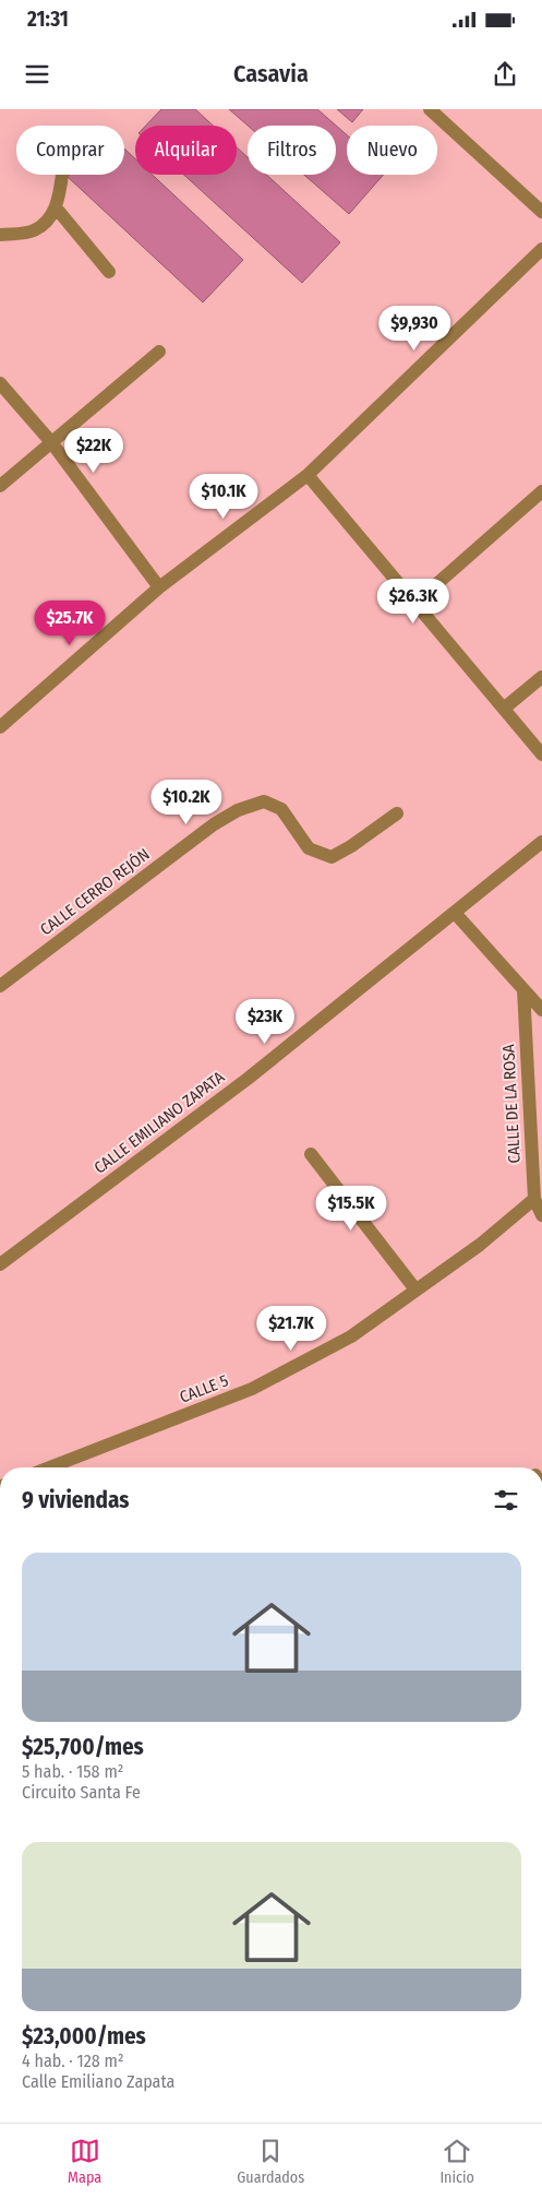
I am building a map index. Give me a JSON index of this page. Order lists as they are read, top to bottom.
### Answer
{
  "streets": {
    "street": [
      "CALLE CERRO REJÓN",
      "CALLE DE LA ROSA",
      "CALLE EMILIANO ZAPATA",
      "CALLE 5"
    ]
  },
  "crossings": [
    ["CALLE DE LA ROSA", "CALLE 5"]
  ],
  "page": {
    "status": "21:31",
    "header": "Casavia",
    "chip": [
      "Comprar",
      "Alquilar",
      "Filtros",
      "Nuevo"
    ],
    "price": [
      "$9,930",
      "$22K",
      "$10.1K",
      "$26.3K",
      "$25.7K",
      "$10.2K",
      "$23K",
      "$15.5K",
      "$21.7K"
    ],
    "heading": "9 viviendas",
    "list": [
      {
        "name": "$25,700/mes",
        "note": "5 hab. · 158 m² · Circuito Santa Fe"
      },
      {
        "name": "$23,000/mes",
        "note": "4 hab. · 128 m² · Calle Emiliano Zapata"
      }
    ],
    "tabs": ["Mapa", "Guardados", "Inicio"]
  }
}
